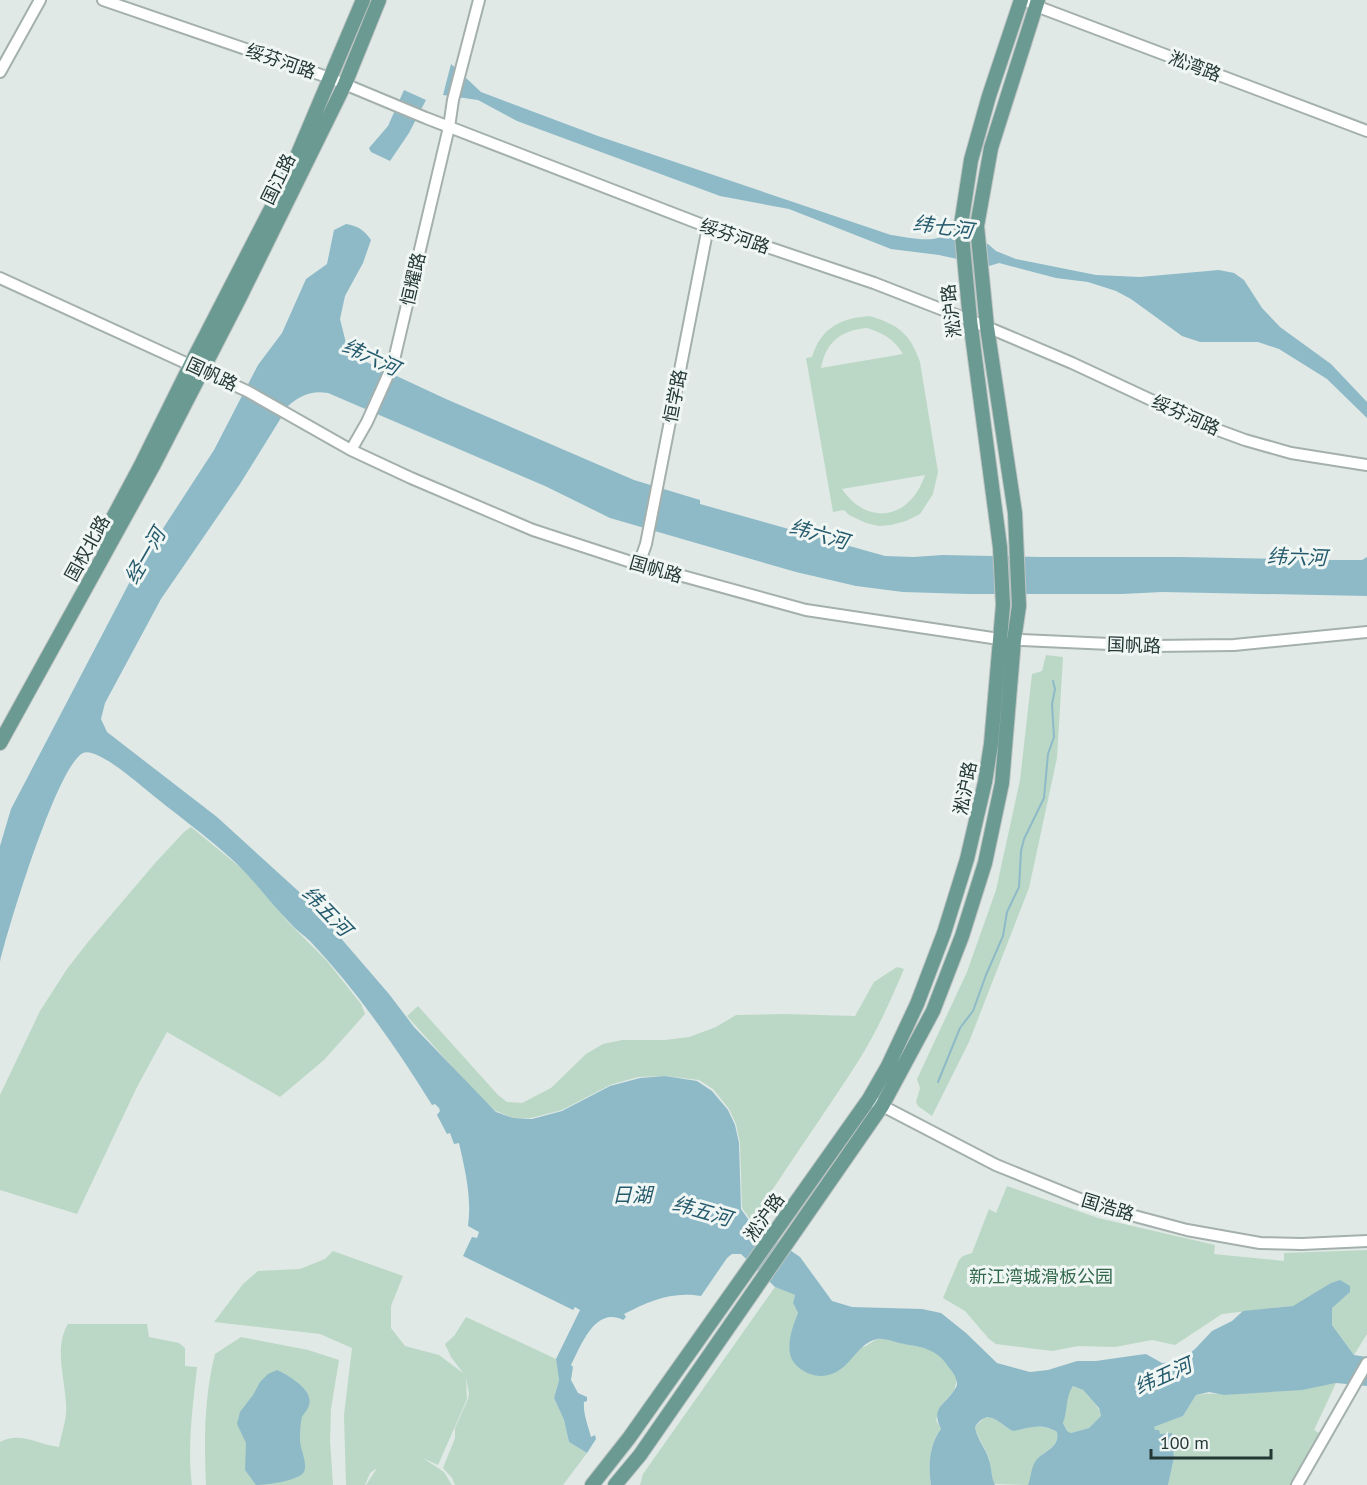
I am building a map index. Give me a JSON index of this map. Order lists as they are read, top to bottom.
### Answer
{
  "streets": {
    "main road": ["国江路", "淞沪路", "国权北路"],
    "street": [
      "绥芬河路",
      "淞湾路",
      "恒耀路",
      "国帆路",
      "恒学路",
      "国浩路"
    ]
  },
  "crossings": [
    ["绥芬河路", "国江路"],
    ["绥芬河路", "恒耀路"],
    ["绥芬河路", "淞沪路"],
    ["绥芬河路", "恒学路"],
    ["淞湾路", "淞沪路"],
    ["国江路", "国帆路"],
    ["国江路", "国权北路"],
    ["恒耀路", "国帆路"],
    ["淞沪路", "国帆路"],
    ["淞沪路", "国浩路"],
    ["国帆路", "恒学路"],
    ["国帆路", "国权北路"]
  ],
  "water": [
    "纬七河",
    "纬六河",
    "经一河",
    "纬五河",
    "日湖"
  ],
  "parks": ["新江湾城滑板公园"],
  "scale_bar": "100 m"
}
